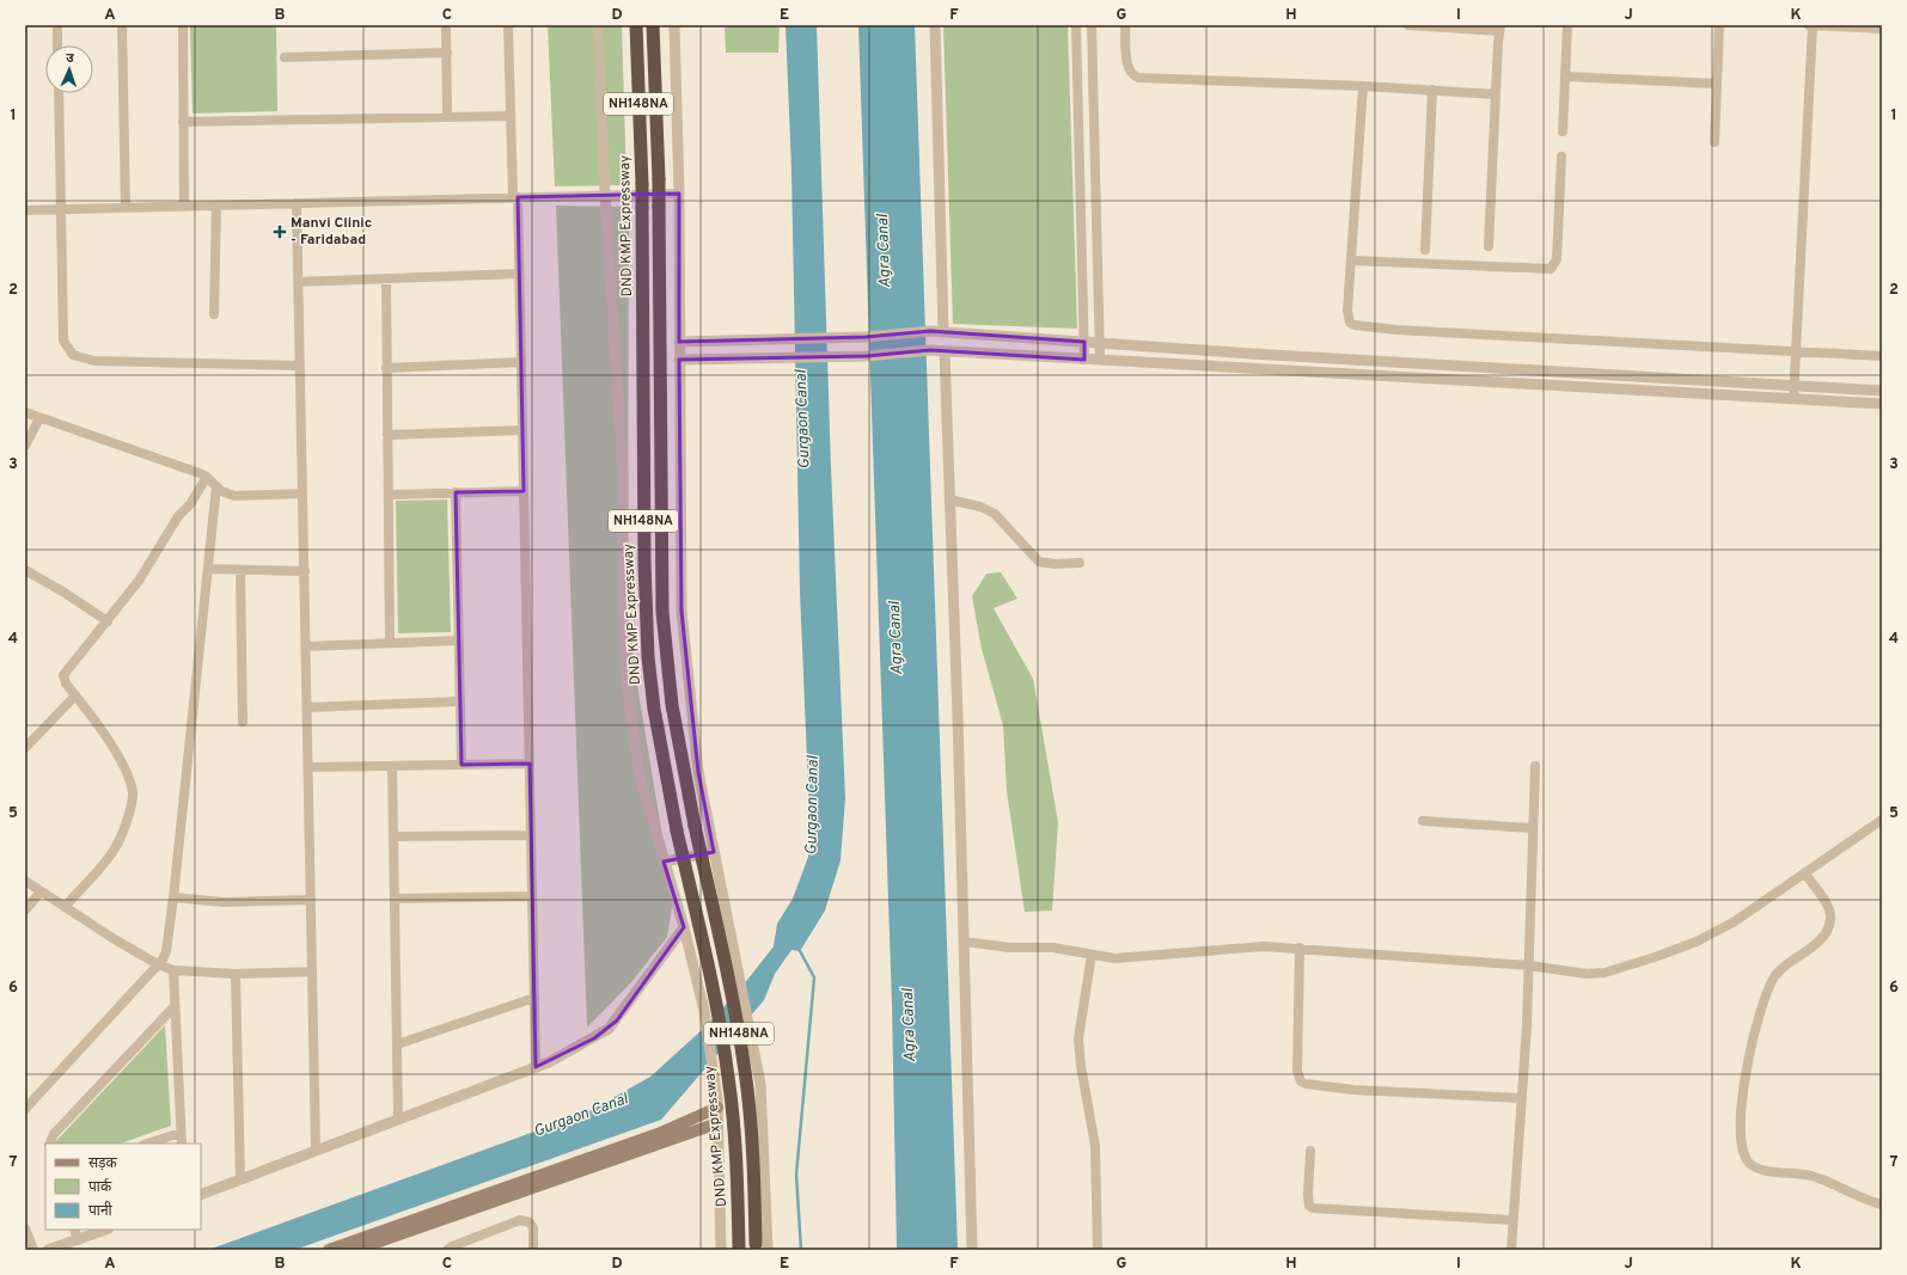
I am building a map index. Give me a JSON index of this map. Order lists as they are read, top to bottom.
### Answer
{
  "streets": {
    "highway": ["NH148NA", "DND KMP Expressway"]
  },
  "water": ["Agra Canal", "Gurgaon Canal"],
  "places": {
    "health": ["Manvi Clinic - Faridabad"]
  },
  "legend": ["सड़क", "पार्क", "पानी"],
  "north": "top",
  "grid": {
    "columns": [
      "A",
      "B",
      "C",
      "D",
      "E",
      "F",
      "G",
      "H",
      "I",
      "J",
      "K"
    ],
    "rows": [
      "1",
      "2",
      "3",
      "4",
      "5",
      "6",
      "7"
    ]
  }
}
